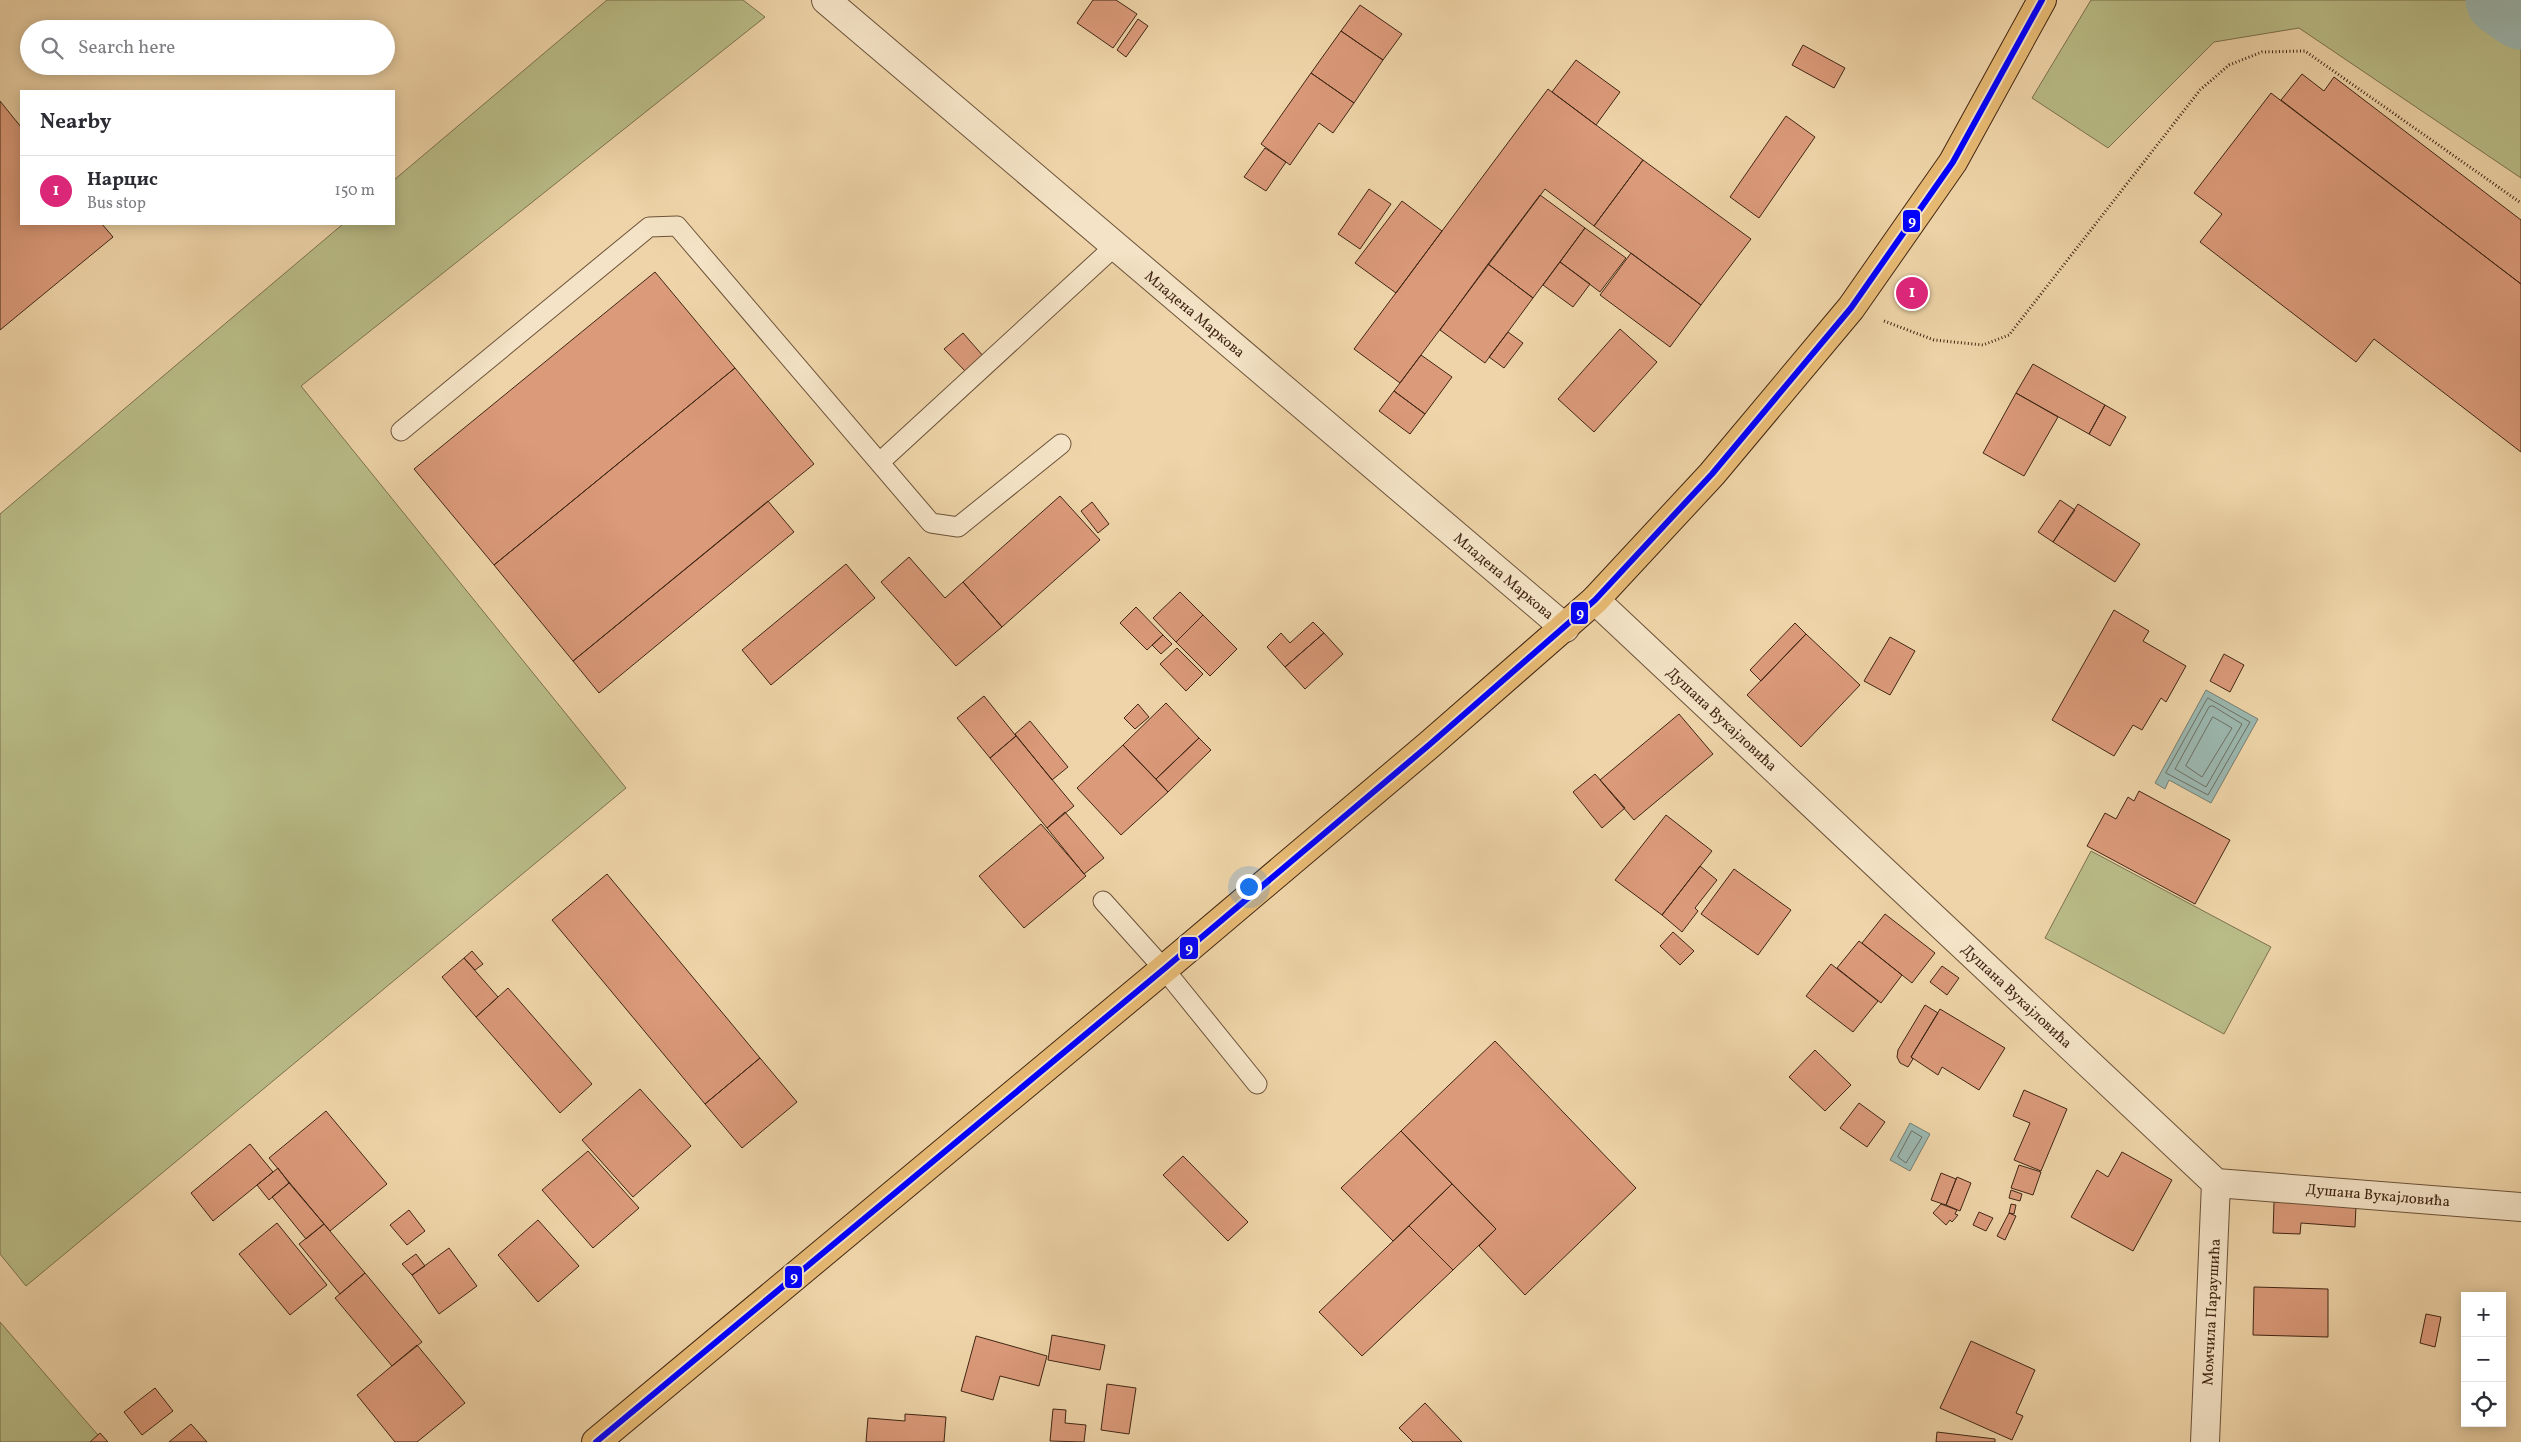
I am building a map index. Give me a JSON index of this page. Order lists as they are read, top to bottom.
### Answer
{
  "streets": {
    "street": ["Младена Маркова", "Душана Вукајловића", "Момчила Параушића"]
  },
  "crossings": [
    ["Душана Вукајловића", "Момчила Параушића"]
  ],
  "lines": ["transit line 9"],
  "page": {
    "search": "Search here",
    "heading": "Nearby",
    "list": [
      {
        "mark": "1",
        "name": "Нарцис",
        "note": "Bus stop",
        "value": "150 m"
      }
    ],
    "pins": "1",
    "map_buttons": ["+", "−"]
  }
}
